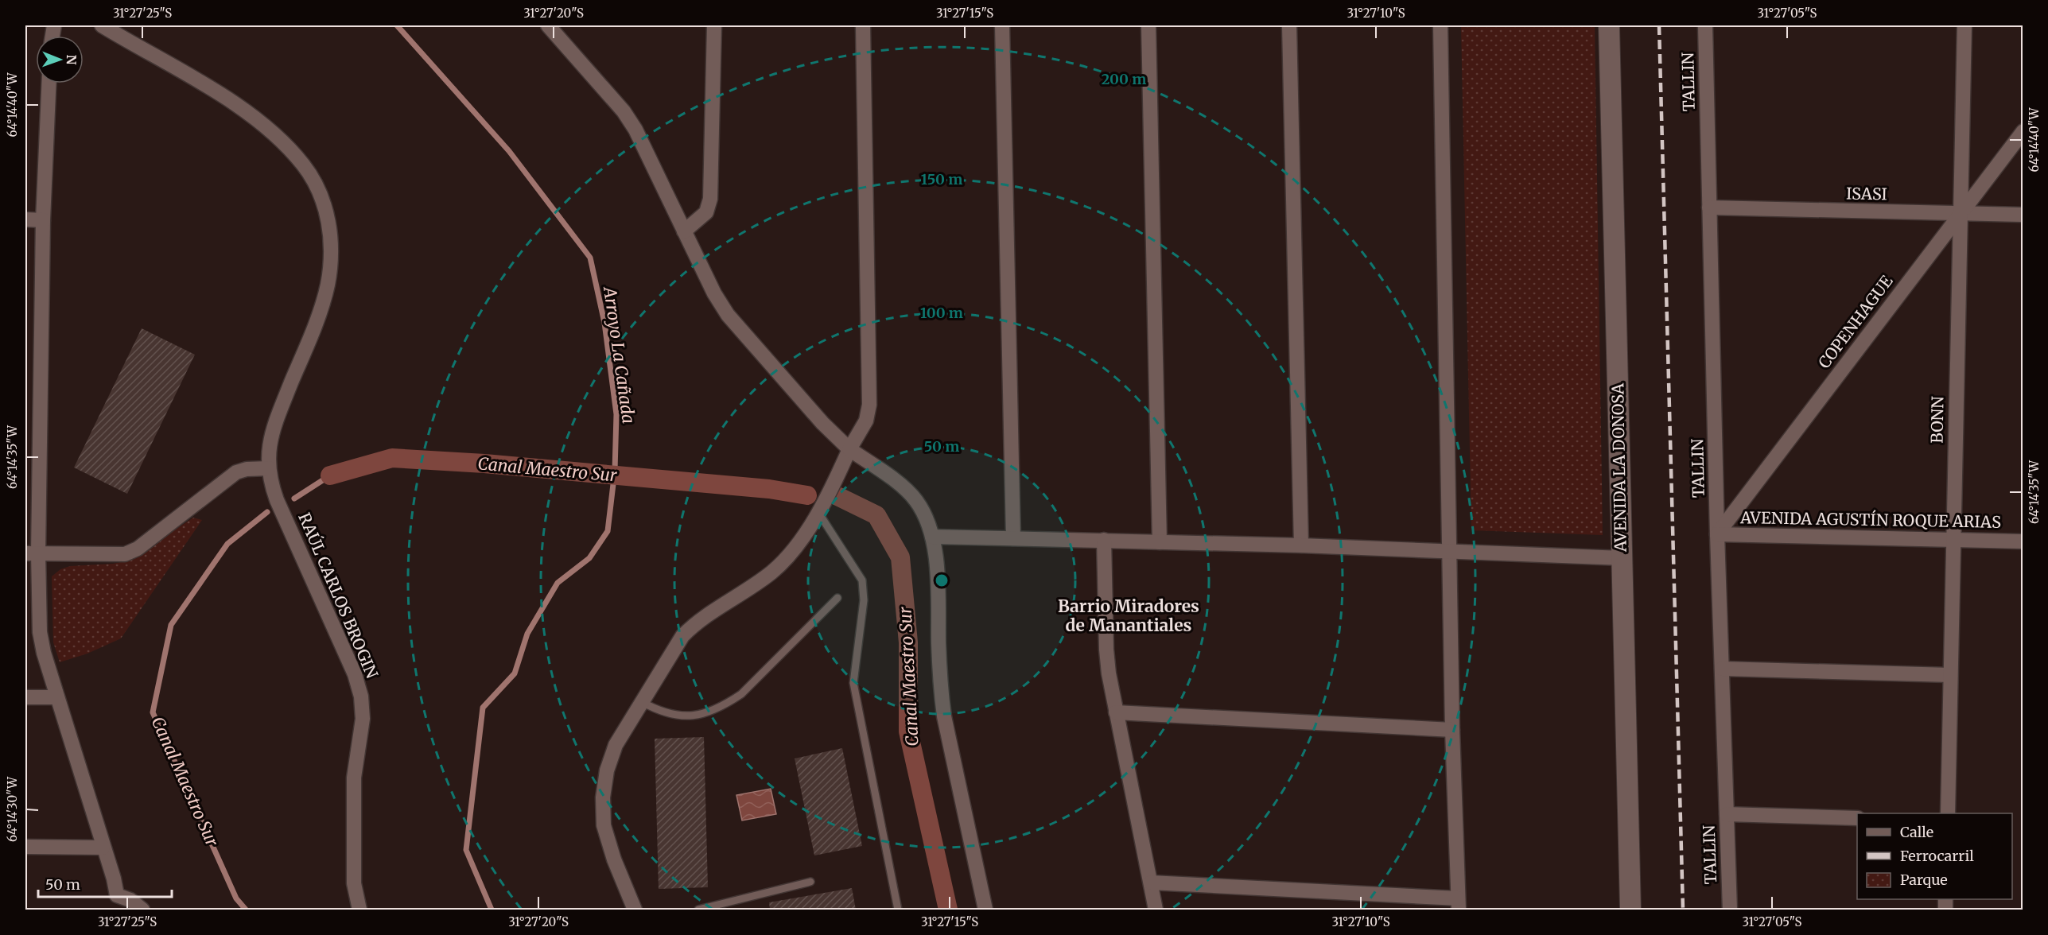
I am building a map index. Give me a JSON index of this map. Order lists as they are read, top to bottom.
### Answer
{
  "streets": {
    "main road": ["AVENIDA LA DONOSA"],
    "street": [
      "TALLIN",
      "ISASI",
      "COPENHAGUE",
      "BONN",
      "AVENIDA AGUSTÍN ROQUE ARIAS",
      "RAÚL CARLOS BROGIN"
    ]
  },
  "crossings": [
    ["TALLIN", "ISASI"],
    ["TALLIN", "COPENHAGUE"],
    ["TALLIN", "AVENIDA AGUSTÍN ROQUE ARIAS"],
    ["ISASI", "COPENHAGUE"],
    ["ISASI", "BONN"],
    ["COPENHAGUE", "BONN"],
    ["COPENHAGUE", "AVENIDA AGUSTÍN ROQUE ARIAS"],
    ["BONN", "AVENIDA AGUSTÍN ROQUE ARIAS"]
  ],
  "districts": ["Barrio Miradores de Manantiales"],
  "water": ["Arroyo La Cañada", "Canal Maestro Sur"],
  "legend": ["Calle", "Ferrocarril", "Parque"],
  "scale_bar": "50 m",
  "north": "right",
  "coordinates": [
    "31°27'25\"S",
    "31°27'20\"S",
    "31°27'15\"S",
    "31°27'10\"S",
    "31°27'05\"S",
    "64°14'40\"W",
    "64°14'35\"W",
    "64°14'30\"W"
  ],
  "rings": [
    "200 m",
    "150 m",
    "100 m",
    "50 m"
  ]
}
